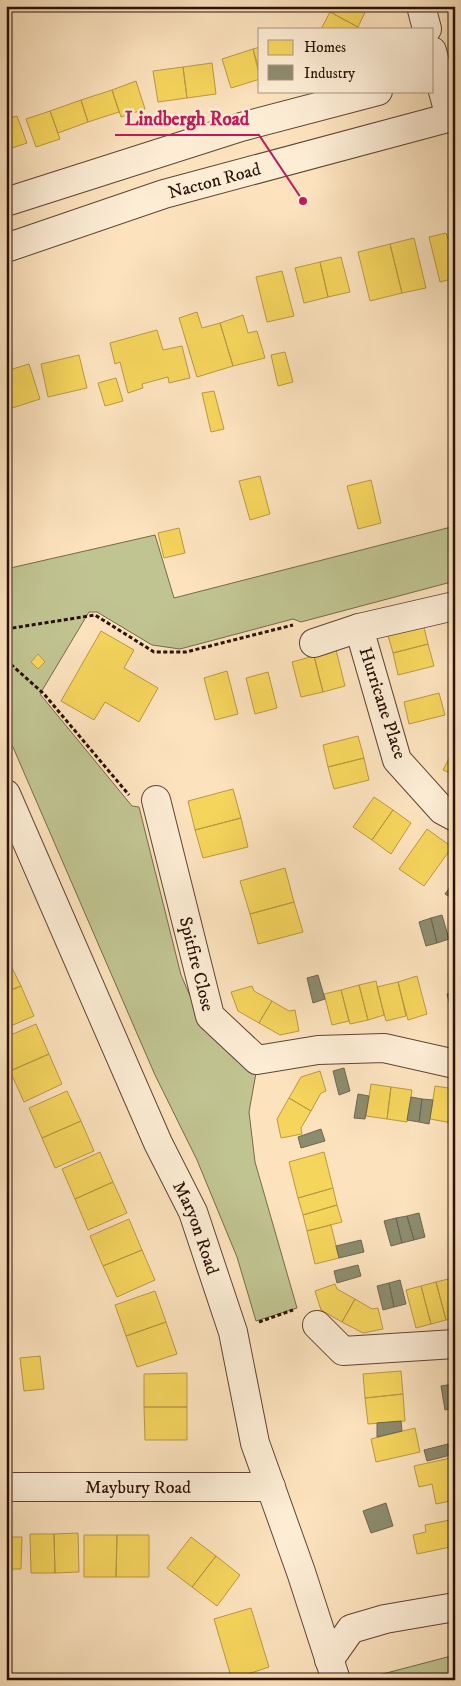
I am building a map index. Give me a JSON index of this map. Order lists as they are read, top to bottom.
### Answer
{
  "streets": {
    "street": [
      "Nacton Road",
      "Hurricane Place",
      "Spitfire Close",
      "Maryon Road",
      "Maybury Road"
    ]
  },
  "crossings": [
    ["Maryon Road", "Maybury Road"]
  ],
  "places": ["Lindbergh Road"],
  "legend": ["Homes", "Industry"]
}
